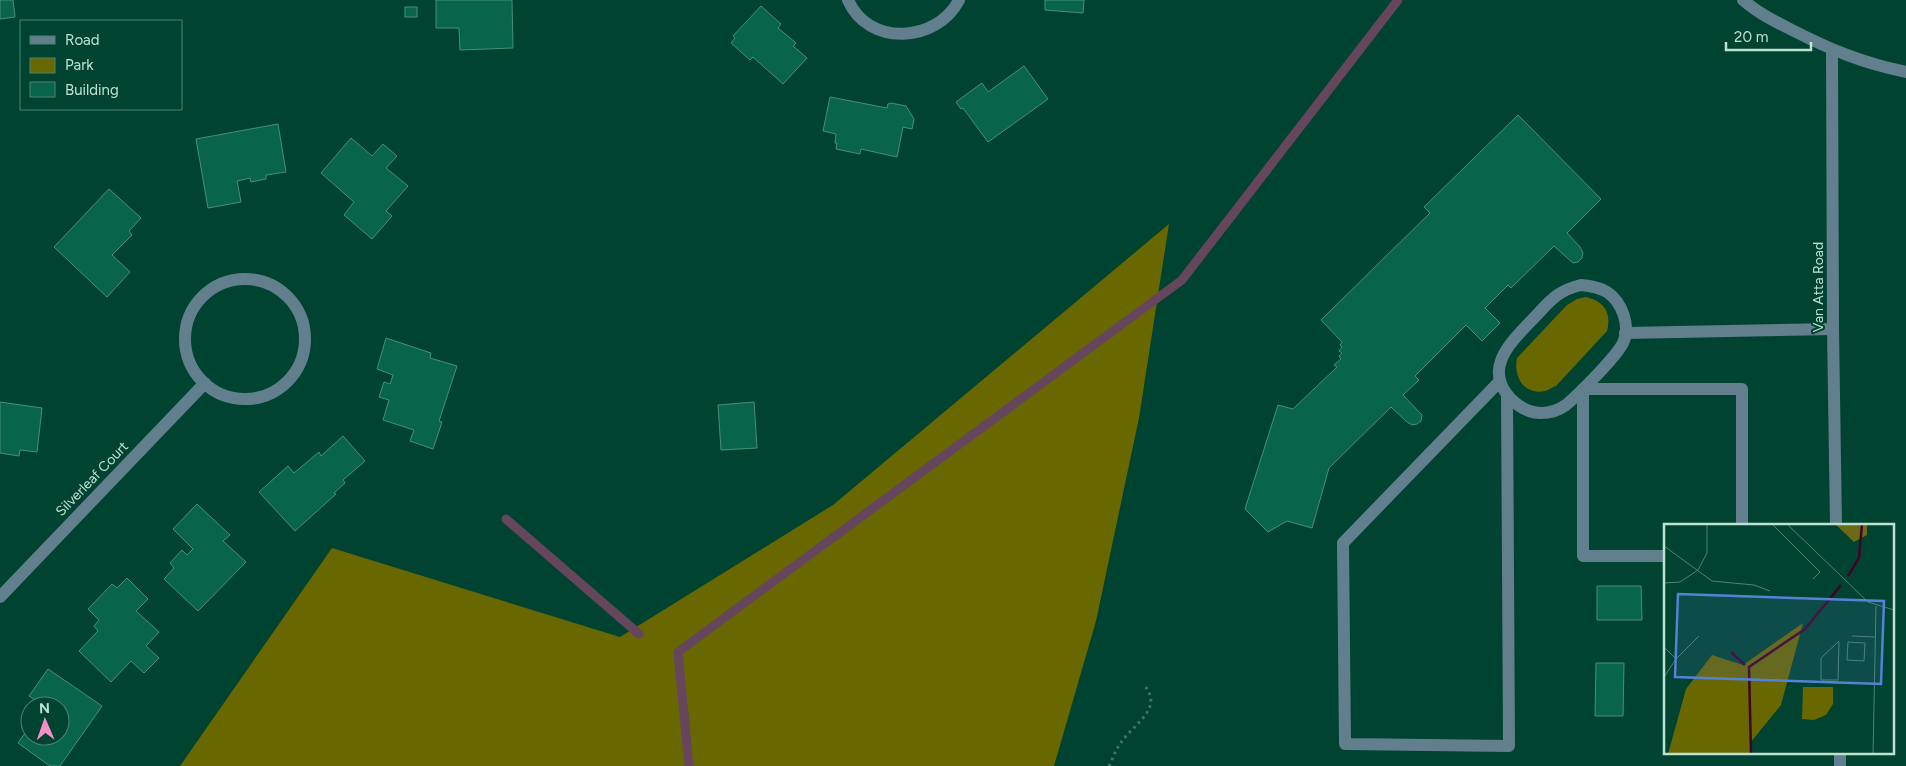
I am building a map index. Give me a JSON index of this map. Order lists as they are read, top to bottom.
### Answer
{
  "streets": {
    "street": ["Van Atta Road", "Silverleaf Court"]
  },
  "legend": ["Road", "Park", "Building"],
  "scale_bar": "20 m",
  "north": "top"
}
